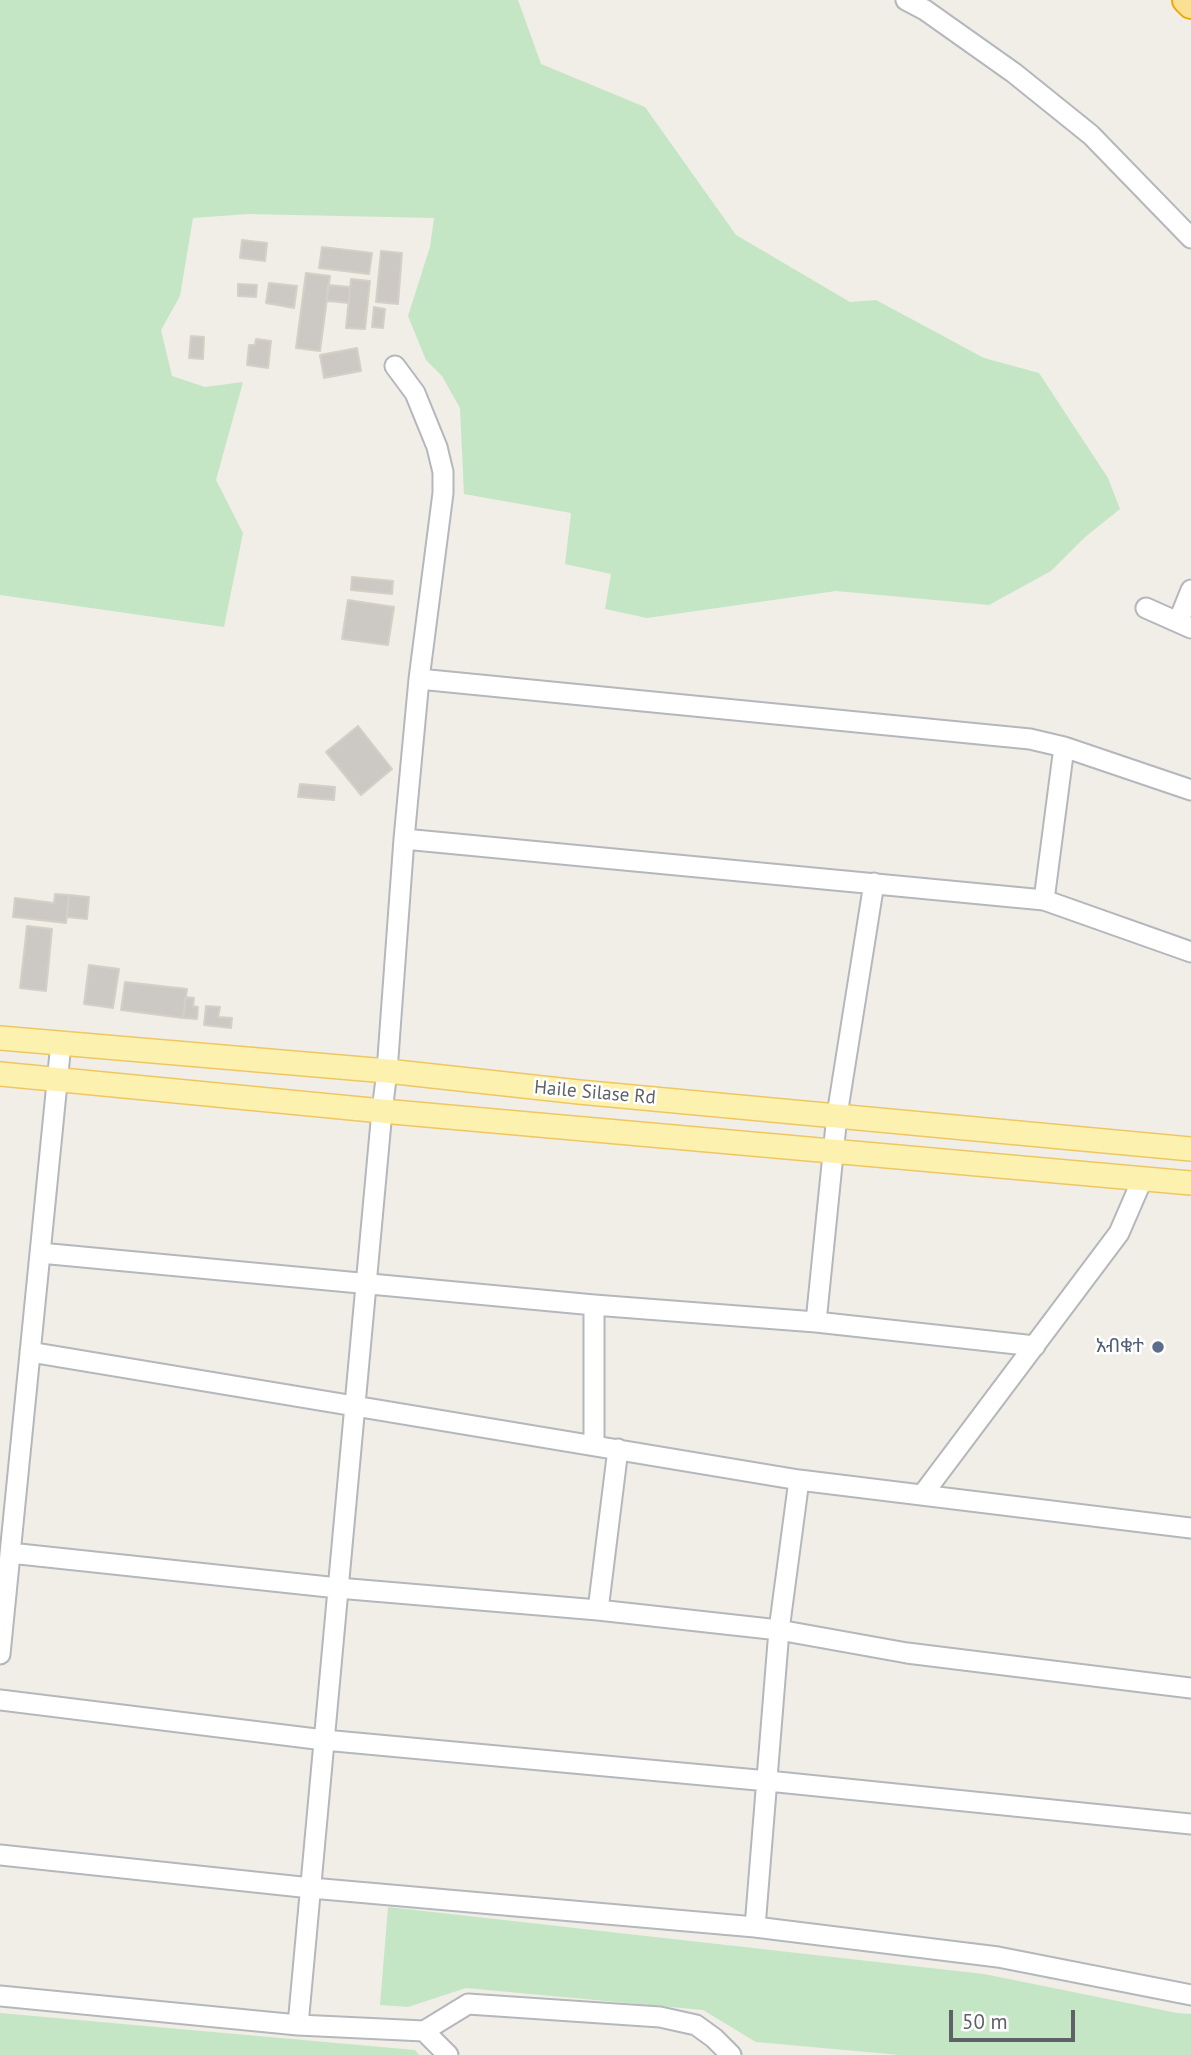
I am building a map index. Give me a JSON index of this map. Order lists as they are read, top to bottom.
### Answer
{
  "streets": {
    "main road": ["Haile Silase Rd"]
  },
  "places": ["አብቁተ"],
  "scale_bar": "50 m"
}
